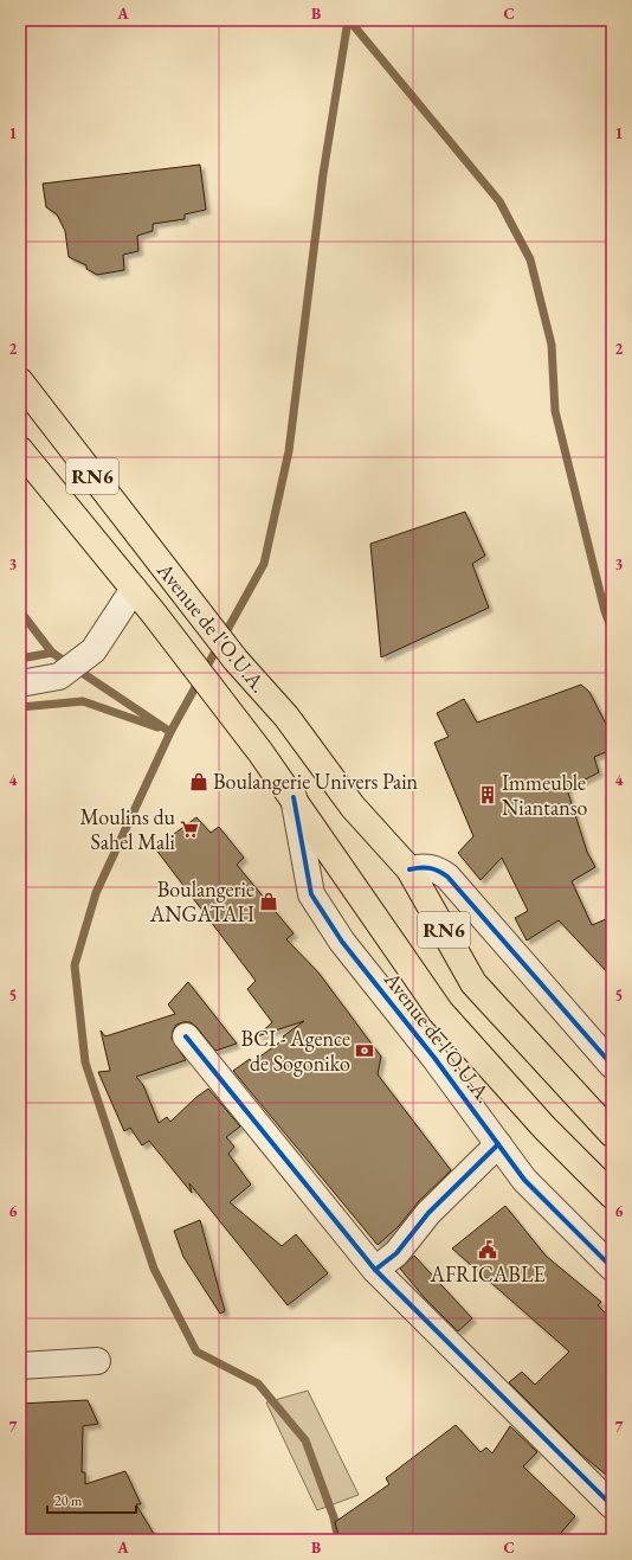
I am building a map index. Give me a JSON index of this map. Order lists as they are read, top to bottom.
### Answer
{
  "streets": {
    "highway": ["RN6", "Avenue de l'O.U.A."]
  },
  "places": {
    "shop": ["Boulangerie Univers Pain", "Boulangerie ANGATAH"],
    "building": ["Immeuble Niantanso"],
    "supermarket": ["Moulins du Sahel Mali"],
    "bank": ["BCI - Agence de Sogoniko"],
    "public building": ["AFRICABLE"]
  },
  "scale_bar": "20 m",
  "grid": {
    "columns": ["A", "B", "C"],
    "rows": [
      "1",
      "2",
      "3",
      "4",
      "5",
      "6",
      "7"
    ]
  }
}
